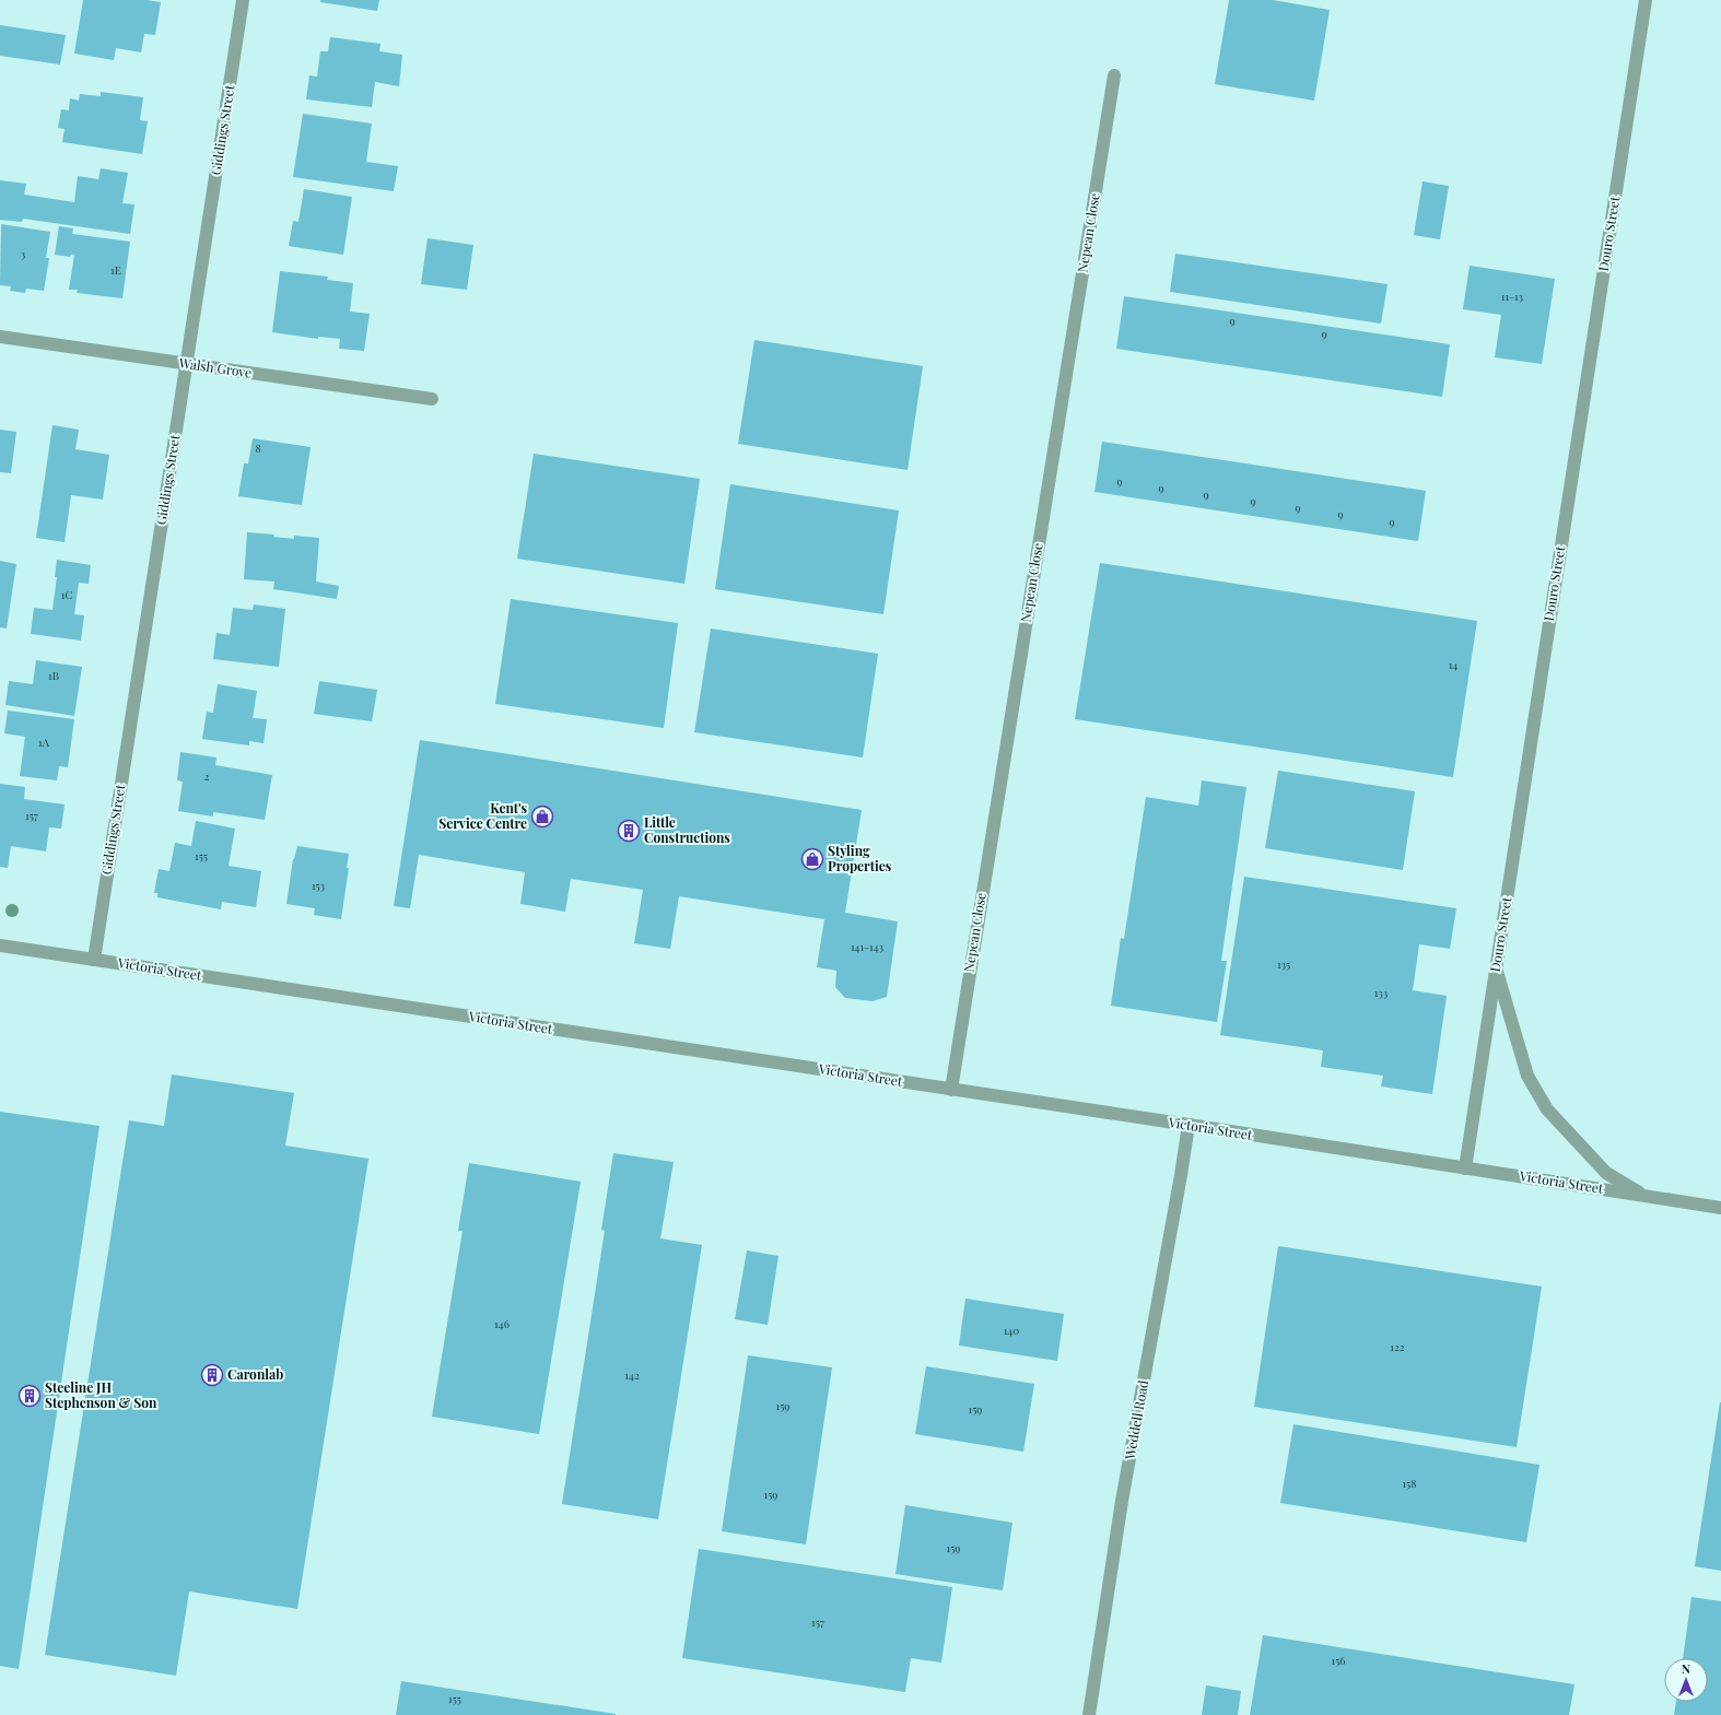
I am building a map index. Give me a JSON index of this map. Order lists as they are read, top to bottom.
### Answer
{
  "streets": {
    "street": [
      "Giddings Street",
      "Nepean Close",
      "Douro Street",
      "Walsh Grove",
      "Victoria Street",
      "Weddell Road"
    ]
  },
  "crossings": [
    ["Giddings Street", "Walsh Grove"],
    ["Giddings Street", "Victoria Street"],
    ["Nepean Close", "Victoria Street"],
    ["Douro Street", "Victoria Street"],
    ["Victoria Street", "Weddell Road"]
  ],
  "places": {
    "shop": ["Kent's Service Centre", "Styling Properties"],
    "building": ["Little Constructions", "Caronlab", "Steeline JH Stephenson & Son"]
  },
  "house_numbers": [
    "3",
    "1E",
    "11-13",
    "9",
    "9",
    "8",
    "9",
    "9",
    "9",
    "9",
    "9",
    "9",
    "9",
    "1C",
    "14",
    "1B",
    "1A",
    "2",
    "157",
    "155",
    "153",
    "141-143",
    "135",
    "133",
    "146",
    "140",
    "122",
    "142",
    "159",
    "159",
    "158",
    "159",
    "159",
    "157",
    "156",
    "155"
  ],
  "north": "top"
}
